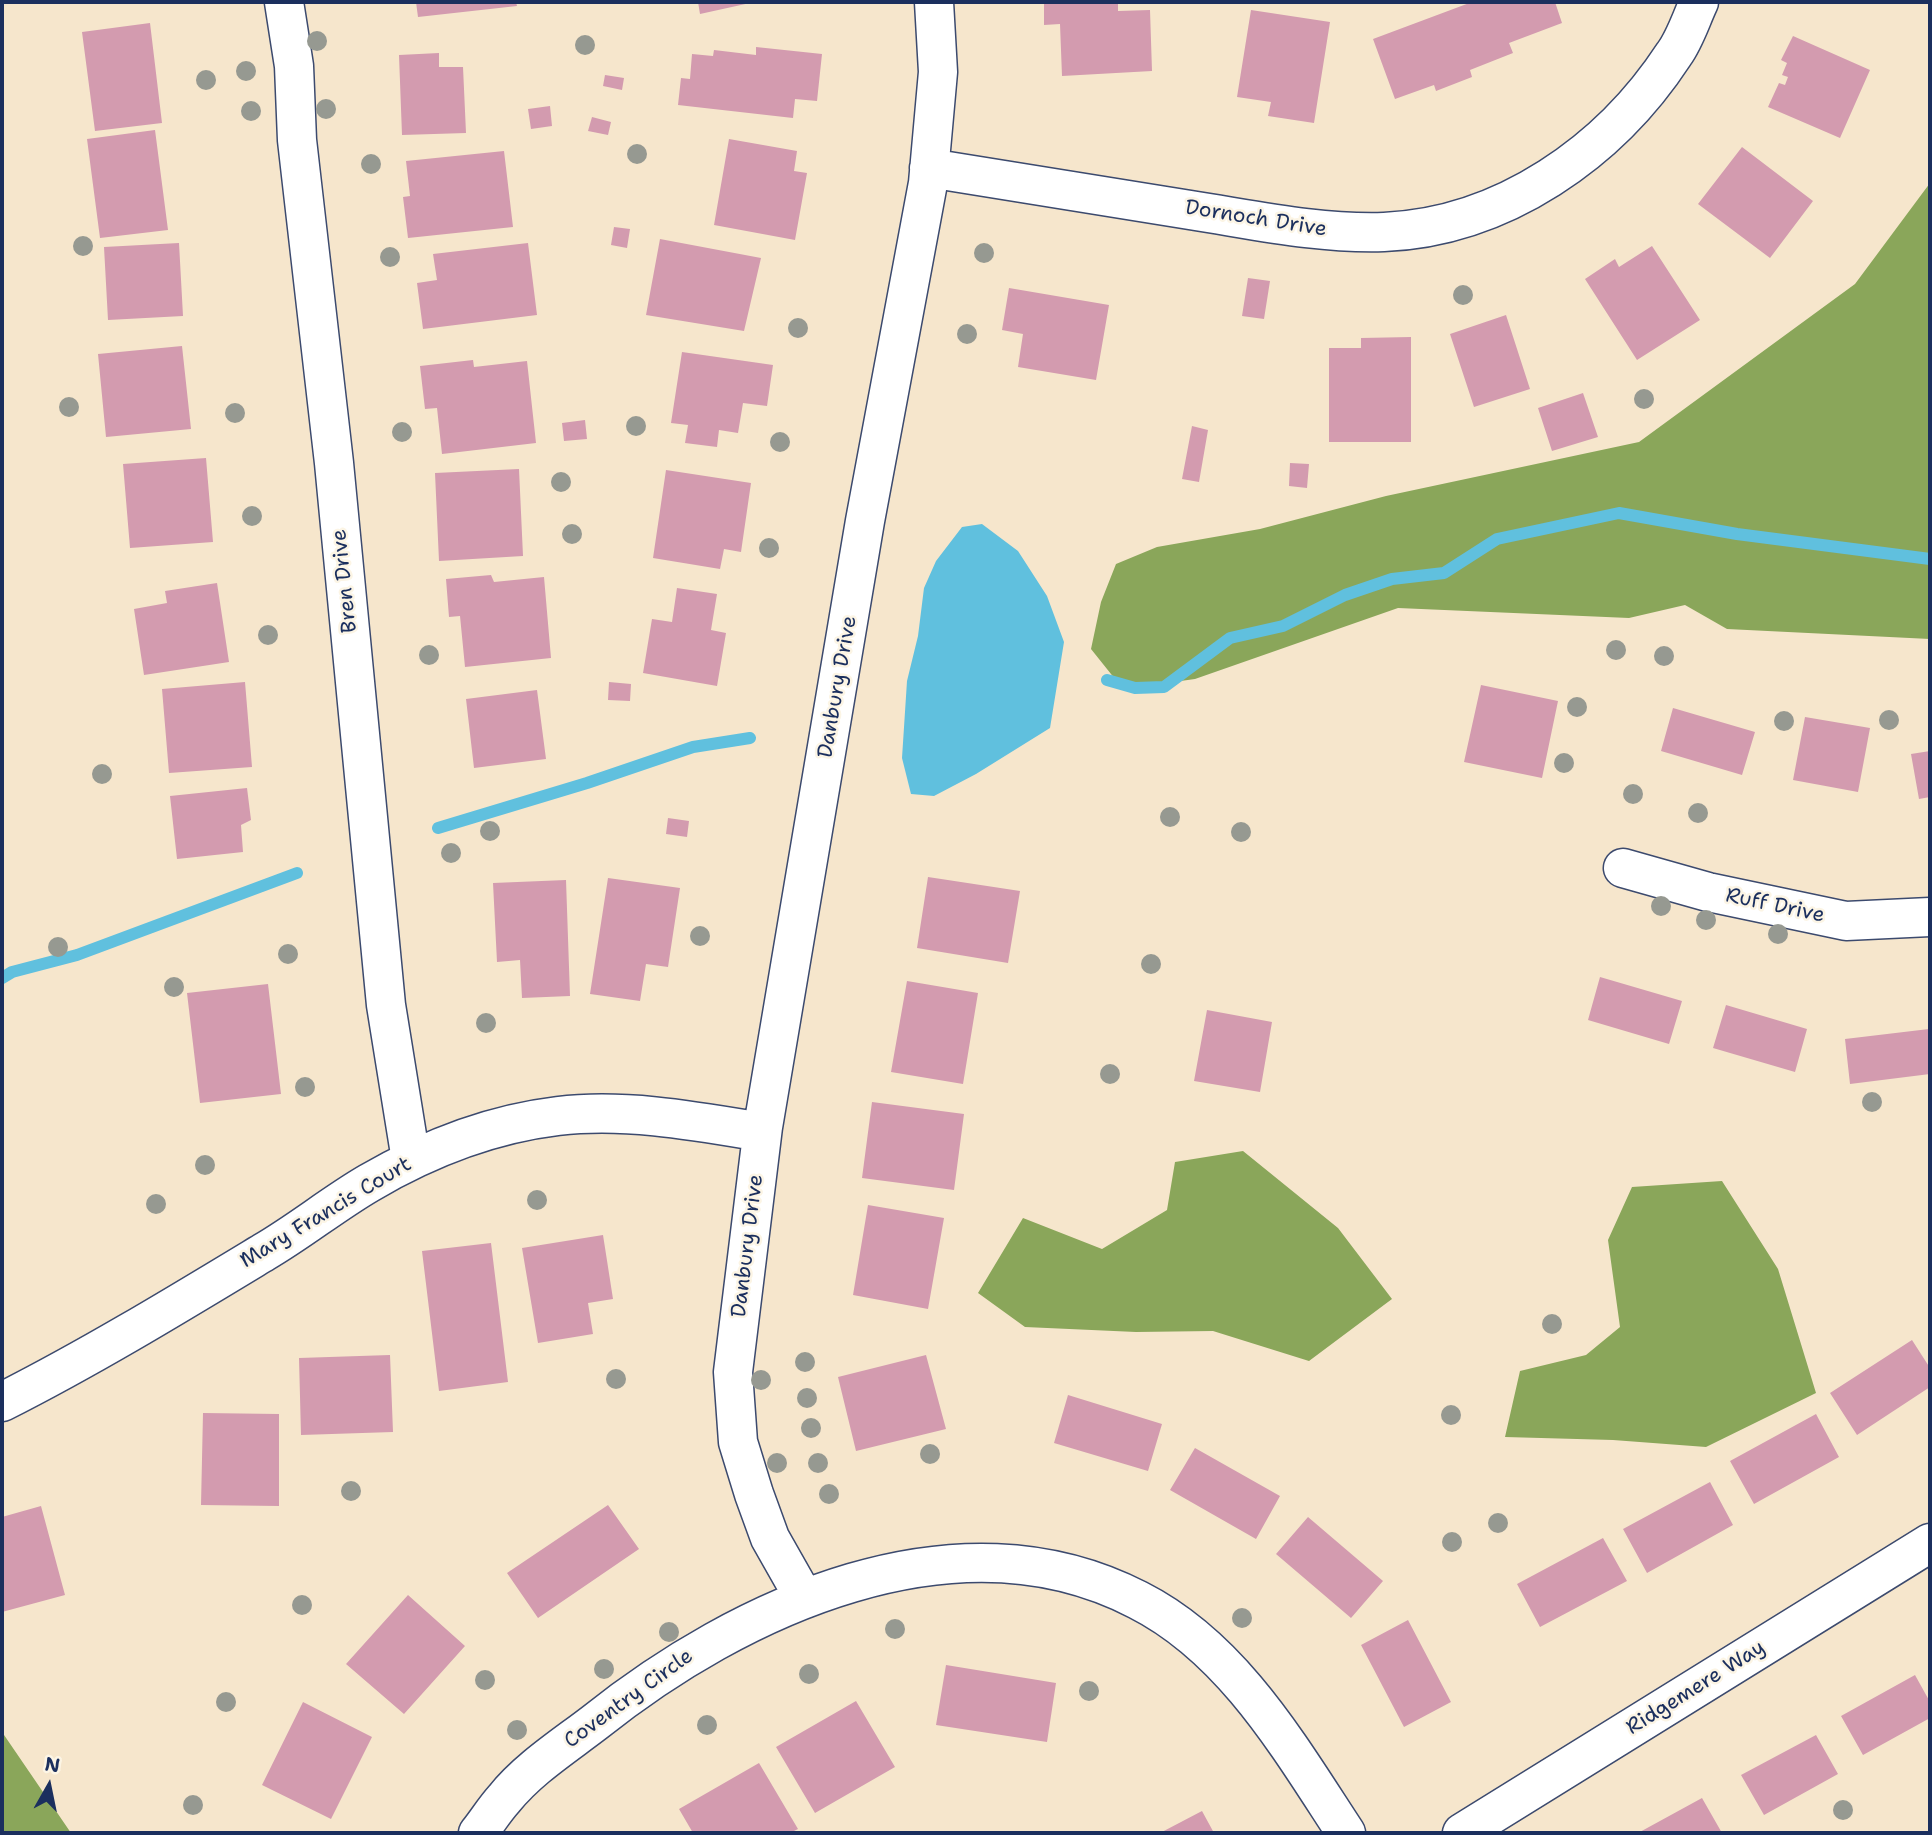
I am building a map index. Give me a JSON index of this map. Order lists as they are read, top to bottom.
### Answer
{
  "streets": {
    "street": [
      "Dornoch Drive",
      "Bren Drive",
      "Danbury Drive",
      "Ruff Drive",
      "Mary Francis Court",
      "Ridgemere Way",
      "Coventry Circle"
    ]
  },
  "crossings": [
    ["Dornoch Drive", "Danbury Drive"],
    ["Bren Drive", "Mary Francis Court"],
    ["Danbury Drive", "Mary Francis Court"],
    ["Danbury Drive", "Coventry Circle"]
  ],
  "north": "top"
}
